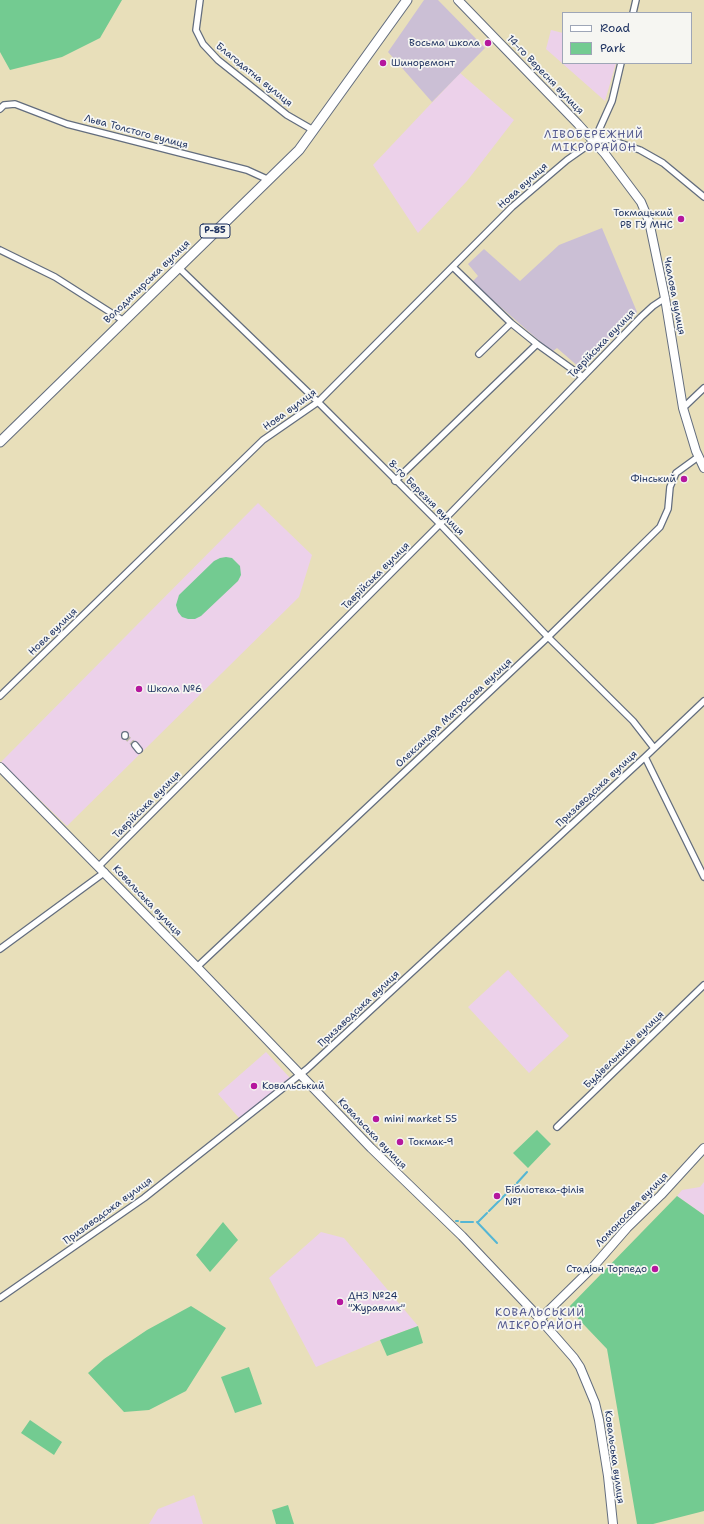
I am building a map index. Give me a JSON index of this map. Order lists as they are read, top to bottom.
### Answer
{
  "streets": {
    "main road": ["Р-85", "Володимирська вулиця"],
    "street": [
      "Благодатна вулиця",
      "14-го Вересня вулиця",
      "Льва Толстого вулиця",
      "Нова вулиця",
      "Чкалова вулиця",
      "Таврійська вулиця",
      "8-го Березня вулиця",
      "Олександра Матросова вулиця",
      "Призаводська вулиця",
      "Ковальська вулиця",
      "Будівельників вулиця",
      "Ломоносова вулиця"
    ]
  },
  "crossings": [
    ["Благодатна вулиця", "Володимирська вулиця"],
    ["14-го Вересня вулиця", "Нова вулиця"],
    ["14-го Вересня вулиця", "Чкалова вулиця"],
    ["Льва Толстого вулиця", "Володимирська вулиця"],
    ["Нова вулиця", "Чкалова вулиця"],
    ["Нова вулиця", "8-го Березня вулиця"],
    ["Володимирська вулиця", "8-го Березня вулиця"],
    ["Чкалова вулиця", "Таврійська вулиця"],
    ["Чкалова вулиця", "Олександра Матросова вулиця"],
    ["Таврійська вулиця", "8-го Березня вулиця"],
    ["Таврійська вулиця", "Ковальська вулиця"],
    ["8-го Березня вулиця", "Олександра Матросова вулиця"],
    ["8-го Березня вулиця", "Призаводська вулиця"],
    ["Олександра Матросова вулиця", "Ковальська вулиця"],
    ["Призаводська вулиця", "Ковальська вулиця"],
    ["Ковальська вулиця", "Ломоносова вулиця"]
  ],
  "districts": ["ЛІВОБЕРЕЖНИЙ МІКРОРАЙОН", "КОВАЛЬСЬКИЙ МІКРОРАЙОН"],
  "places": [
    "Восьма школа",
    "Шиноремонт",
    "Токмацький РВ ГУ МНС",
    "Фінський",
    "Школа №6",
    "Ковальський",
    "mini market 55",
    "Токмак-9",
    "Бібліотека-філія №1",
    "Стадіон Торпедо",
    "ДНЗ №24 \"Журавлик\""
  ],
  "legend": ["Road", "Park"]
}
